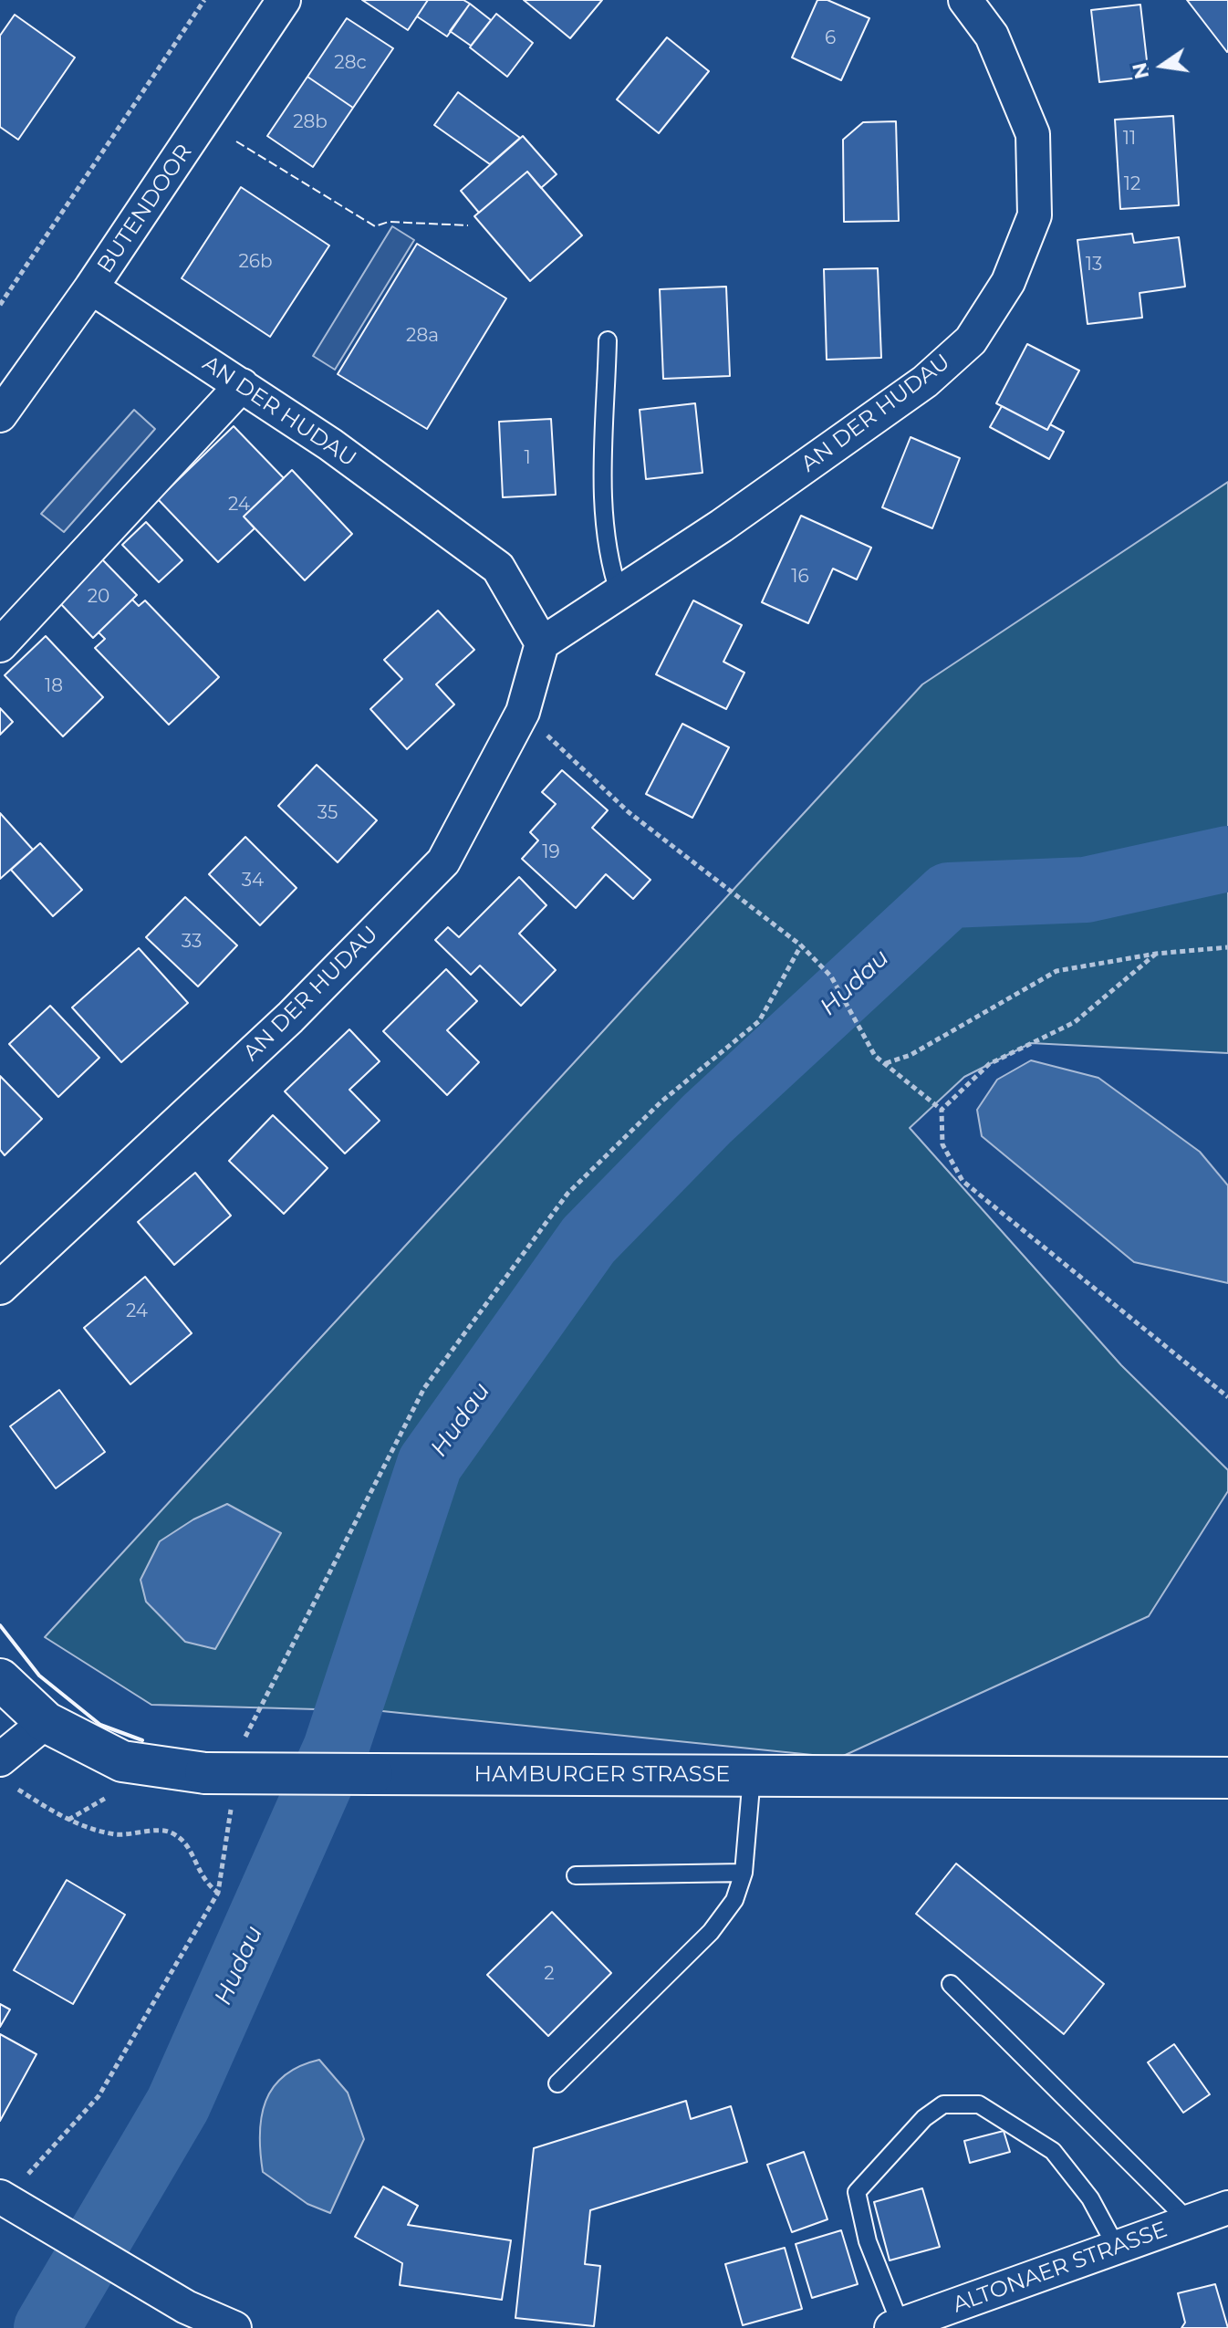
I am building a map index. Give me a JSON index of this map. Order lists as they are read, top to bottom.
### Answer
{
  "streets": {
    "main road": ["HAMBURGER STRASSE"],
    "street": ["BUTENDOOR", "AN DER HUDAU", "ALTONAER STRASSE"]
  },
  "crossings": [
    ["BUTENDOOR", "AN DER HUDAU"]
  ],
  "water": ["Hudau"],
  "house_numbers": [
    "6",
    "28c",
    "28b",
    "11",
    "12",
    "26b",
    "13",
    "28a",
    "1",
    "24",
    "16",
    "20",
    "18",
    "35",
    "19",
    "34",
    "33",
    "24",
    "2"
  ],
  "north": "left"
}
